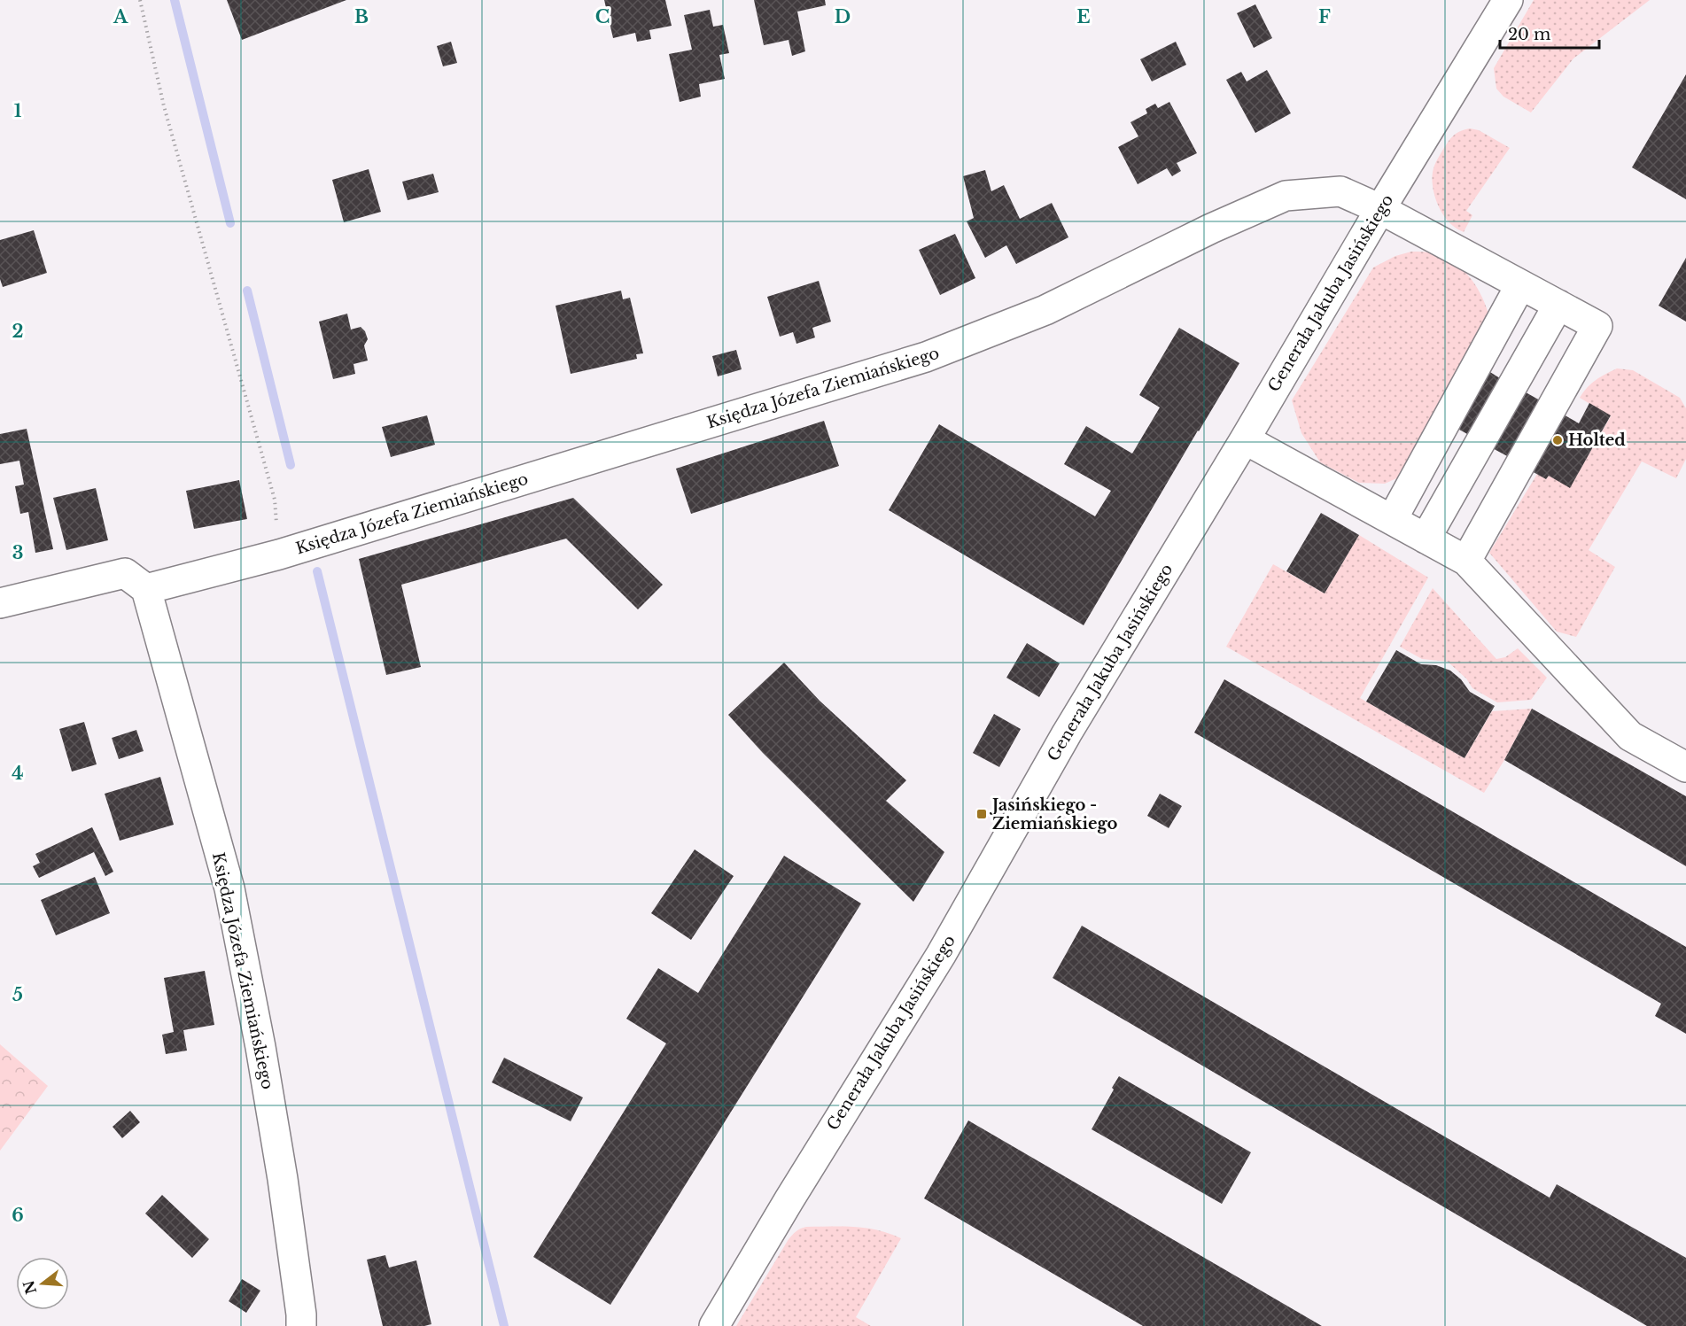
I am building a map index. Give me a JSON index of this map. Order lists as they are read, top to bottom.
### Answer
{
  "streets": {
    "street": ["Generała Jakuba Jasińskiego", "Księdza Józefa Ziemiańskiego"]
  },
  "crossings": [
    ["Generała Jakuba Jasińskiego", "Księdza Józefa Ziemiańskiego"]
  ],
  "places": {
    "other": ["Holted"],
    "transit": ["Jasińskiego - Ziemiańskiego"]
  },
  "scale_bar": "20 m",
  "north": "left",
  "grid": {
    "columns": [
      "A",
      "B",
      "C",
      "D",
      "E",
      "F"
    ],
    "rows": [
      "1",
      "2",
      "3",
      "4",
      "5",
      "6"
    ]
  }
}
